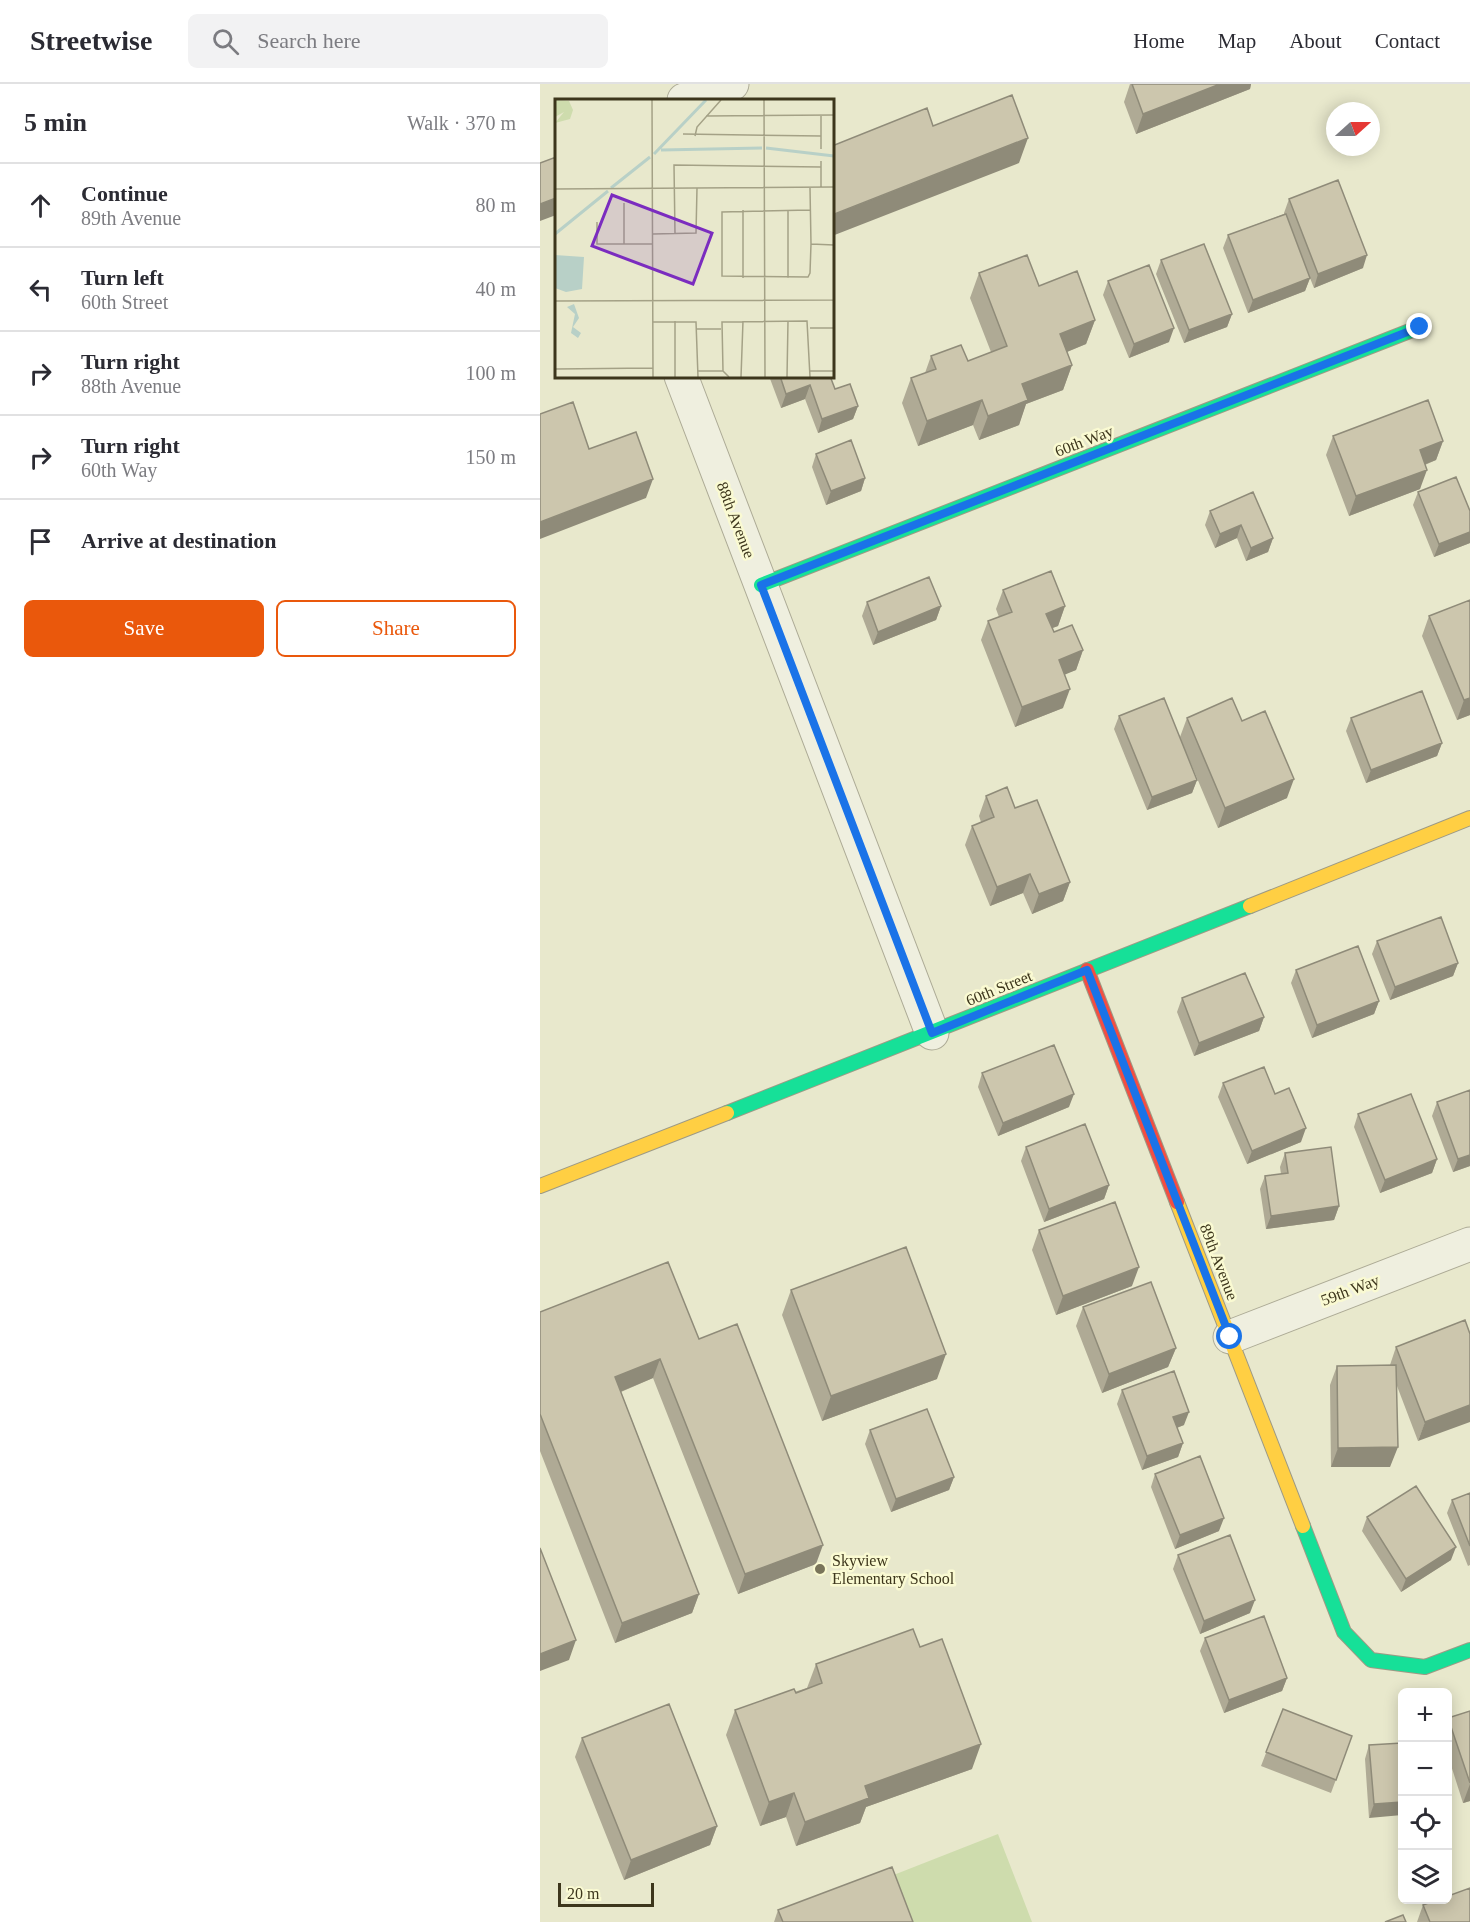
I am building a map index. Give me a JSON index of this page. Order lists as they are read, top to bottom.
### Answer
{
  "streets": {
    "street": [
      "60th Way",
      "88th Avenue",
      "60th Street",
      "89th Avenue",
      "59th Way"
    ]
  },
  "crossings": [
    ["60th Way", "88th Avenue"],
    ["88th Avenue", "60th Street"],
    ["60th Street", "89th Avenue"],
    ["89th Avenue", "59th Way"]
  ],
  "places": ["Skyview Elementary School"],
  "scale_bar": "20 m",
  "north": "right",
  "page": {
    "header": "Streetwise",
    "search": "Search here",
    "nav": [
      "Home",
      "Map",
      "About",
      "Contact"
    ],
    "heading": ["5 min", "Walk · 370 m"],
    "list": [
      ["Continue", "89th Avenue", "80 m"],
      ["Turn left", "60th Street", "40 m"],
      ["Turn right", "88th Avenue", "100 m"],
      ["Turn right", "60th Way", "150 m"],
      "Arrive at destination"
    ],
    "buttons": ["Save", "Share"],
    "map_buttons": ["+", "−"],
    "scale": "20 m"
  }
}
